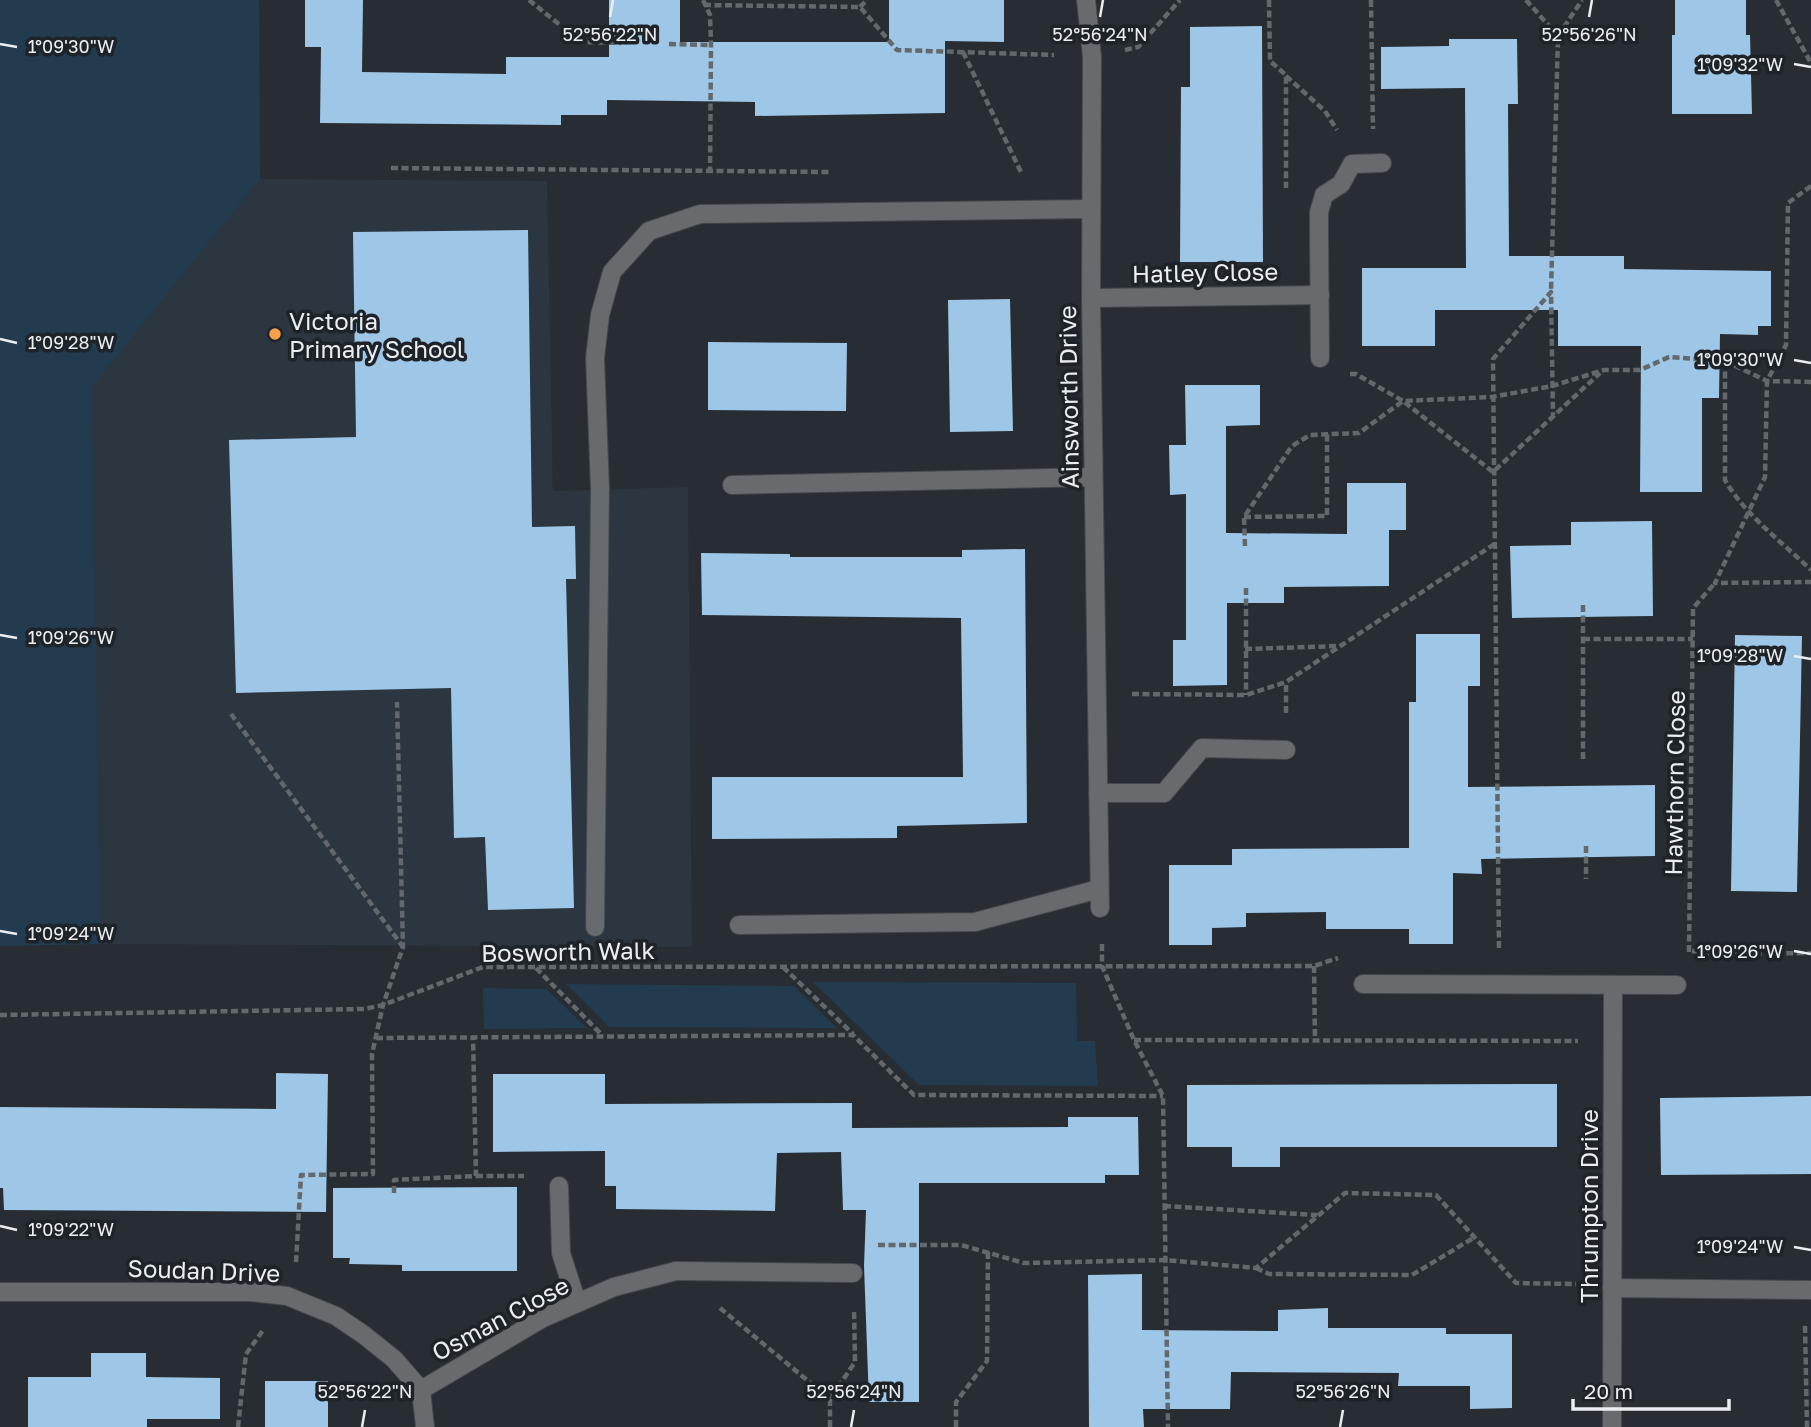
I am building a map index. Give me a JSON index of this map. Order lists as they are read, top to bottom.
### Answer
{
  "streets": {
    "street": [
      "Hatley Close",
      "Ainsworth Drive",
      "Thrumpton Drive",
      "Soudan Drive",
      "Osman Close"
    ],
    "path": ["Hawthorn Close", "Bosworth Walk"]
  },
  "crossings": [
    ["Hatley Close", "Ainsworth Drive"],
    ["Soudan Drive", "Osman Close"]
  ],
  "places": ["Victoria Primary School"],
  "scale_bar": "20 m",
  "coordinates": [
    "52°56'22\"N",
    "52°56'24\"N",
    "52°56'26\"N",
    "1°09'30\"W",
    "1°09'32\"W",
    "1°09'28\"W",
    "1°09'26\"W",
    "1°09'24\"W",
    "1°09'22\"W"
  ]
}
